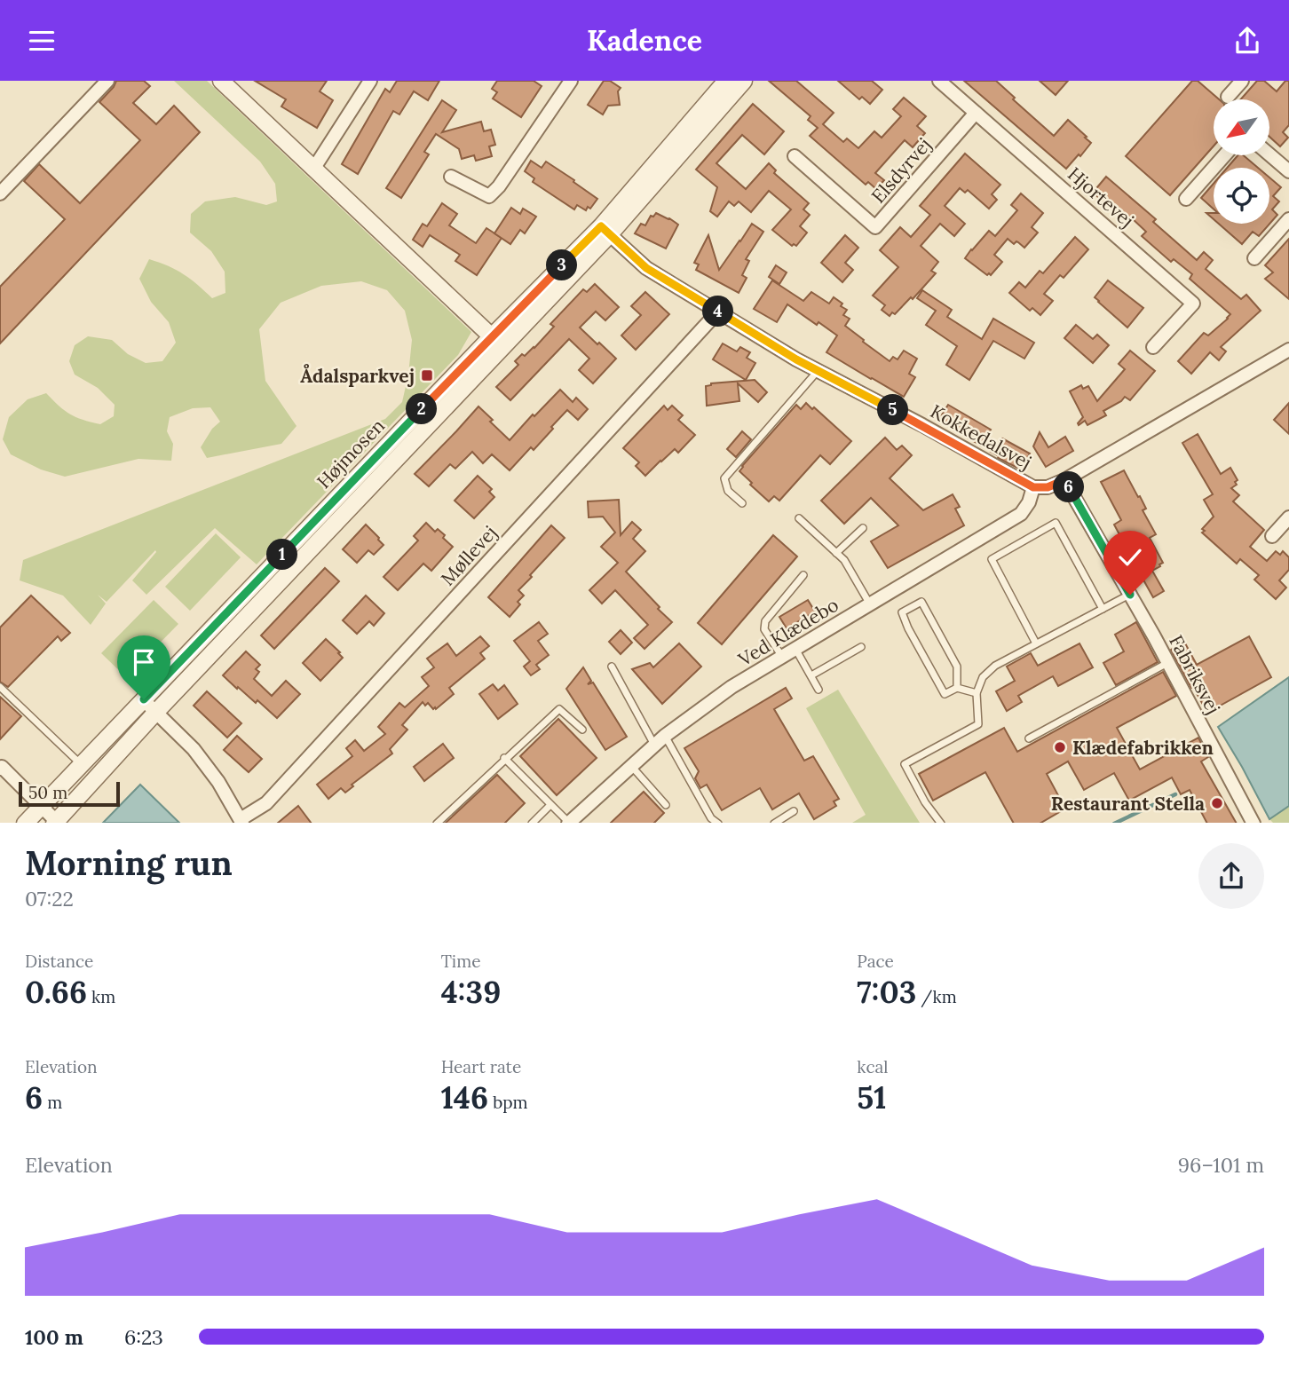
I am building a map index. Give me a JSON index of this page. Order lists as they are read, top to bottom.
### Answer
{
  "streets": {
    "street": [
      "Elsdyrvej",
      "Hjortevej",
      "Kokkedalsvej",
      "Højmosen",
      "Møllevej",
      "Ved Klædebo",
      "Fabriksvej"
    ]
  },
  "crossings": [
    ["Elsdyrvej", "Hjortevej"],
    ["Kokkedalsvej", "Højmosen"],
    ["Kokkedalsvej", "Møllevej"],
    ["Kokkedalsvej", "Ved Klædebo"],
    ["Kokkedalsvej", "Fabriksvej"]
  ],
  "places": {
    "transit": ["Ådalsparkvej"],
    "other": ["Klædefabrikken", "Restaurant Stella"]
  },
  "scale_bar": "50 m",
  "north": "bottom left",
  "page": {
    "header": "Kadence",
    "pins": [
      "3",
      "4",
      "2",
      "5",
      "6",
      "1"
    ],
    "scale": "50 m",
    "heading": ["Morning run", "07:22"],
    "stats": [
      ["Distance", "0.66 km"],
      ["Time", "4:39"],
      ["Pace", "7:03 /km"],
      ["Elevation", "6 m"],
      ["Heart rate", "146 bpm"],
      ["kcal", "51"]
    ],
    "chart": ["Elevation", "96–101 m"],
    "list": [
      {
        "name": "100 m",
        "note": "6:23"
      }
    ]
  }
}
